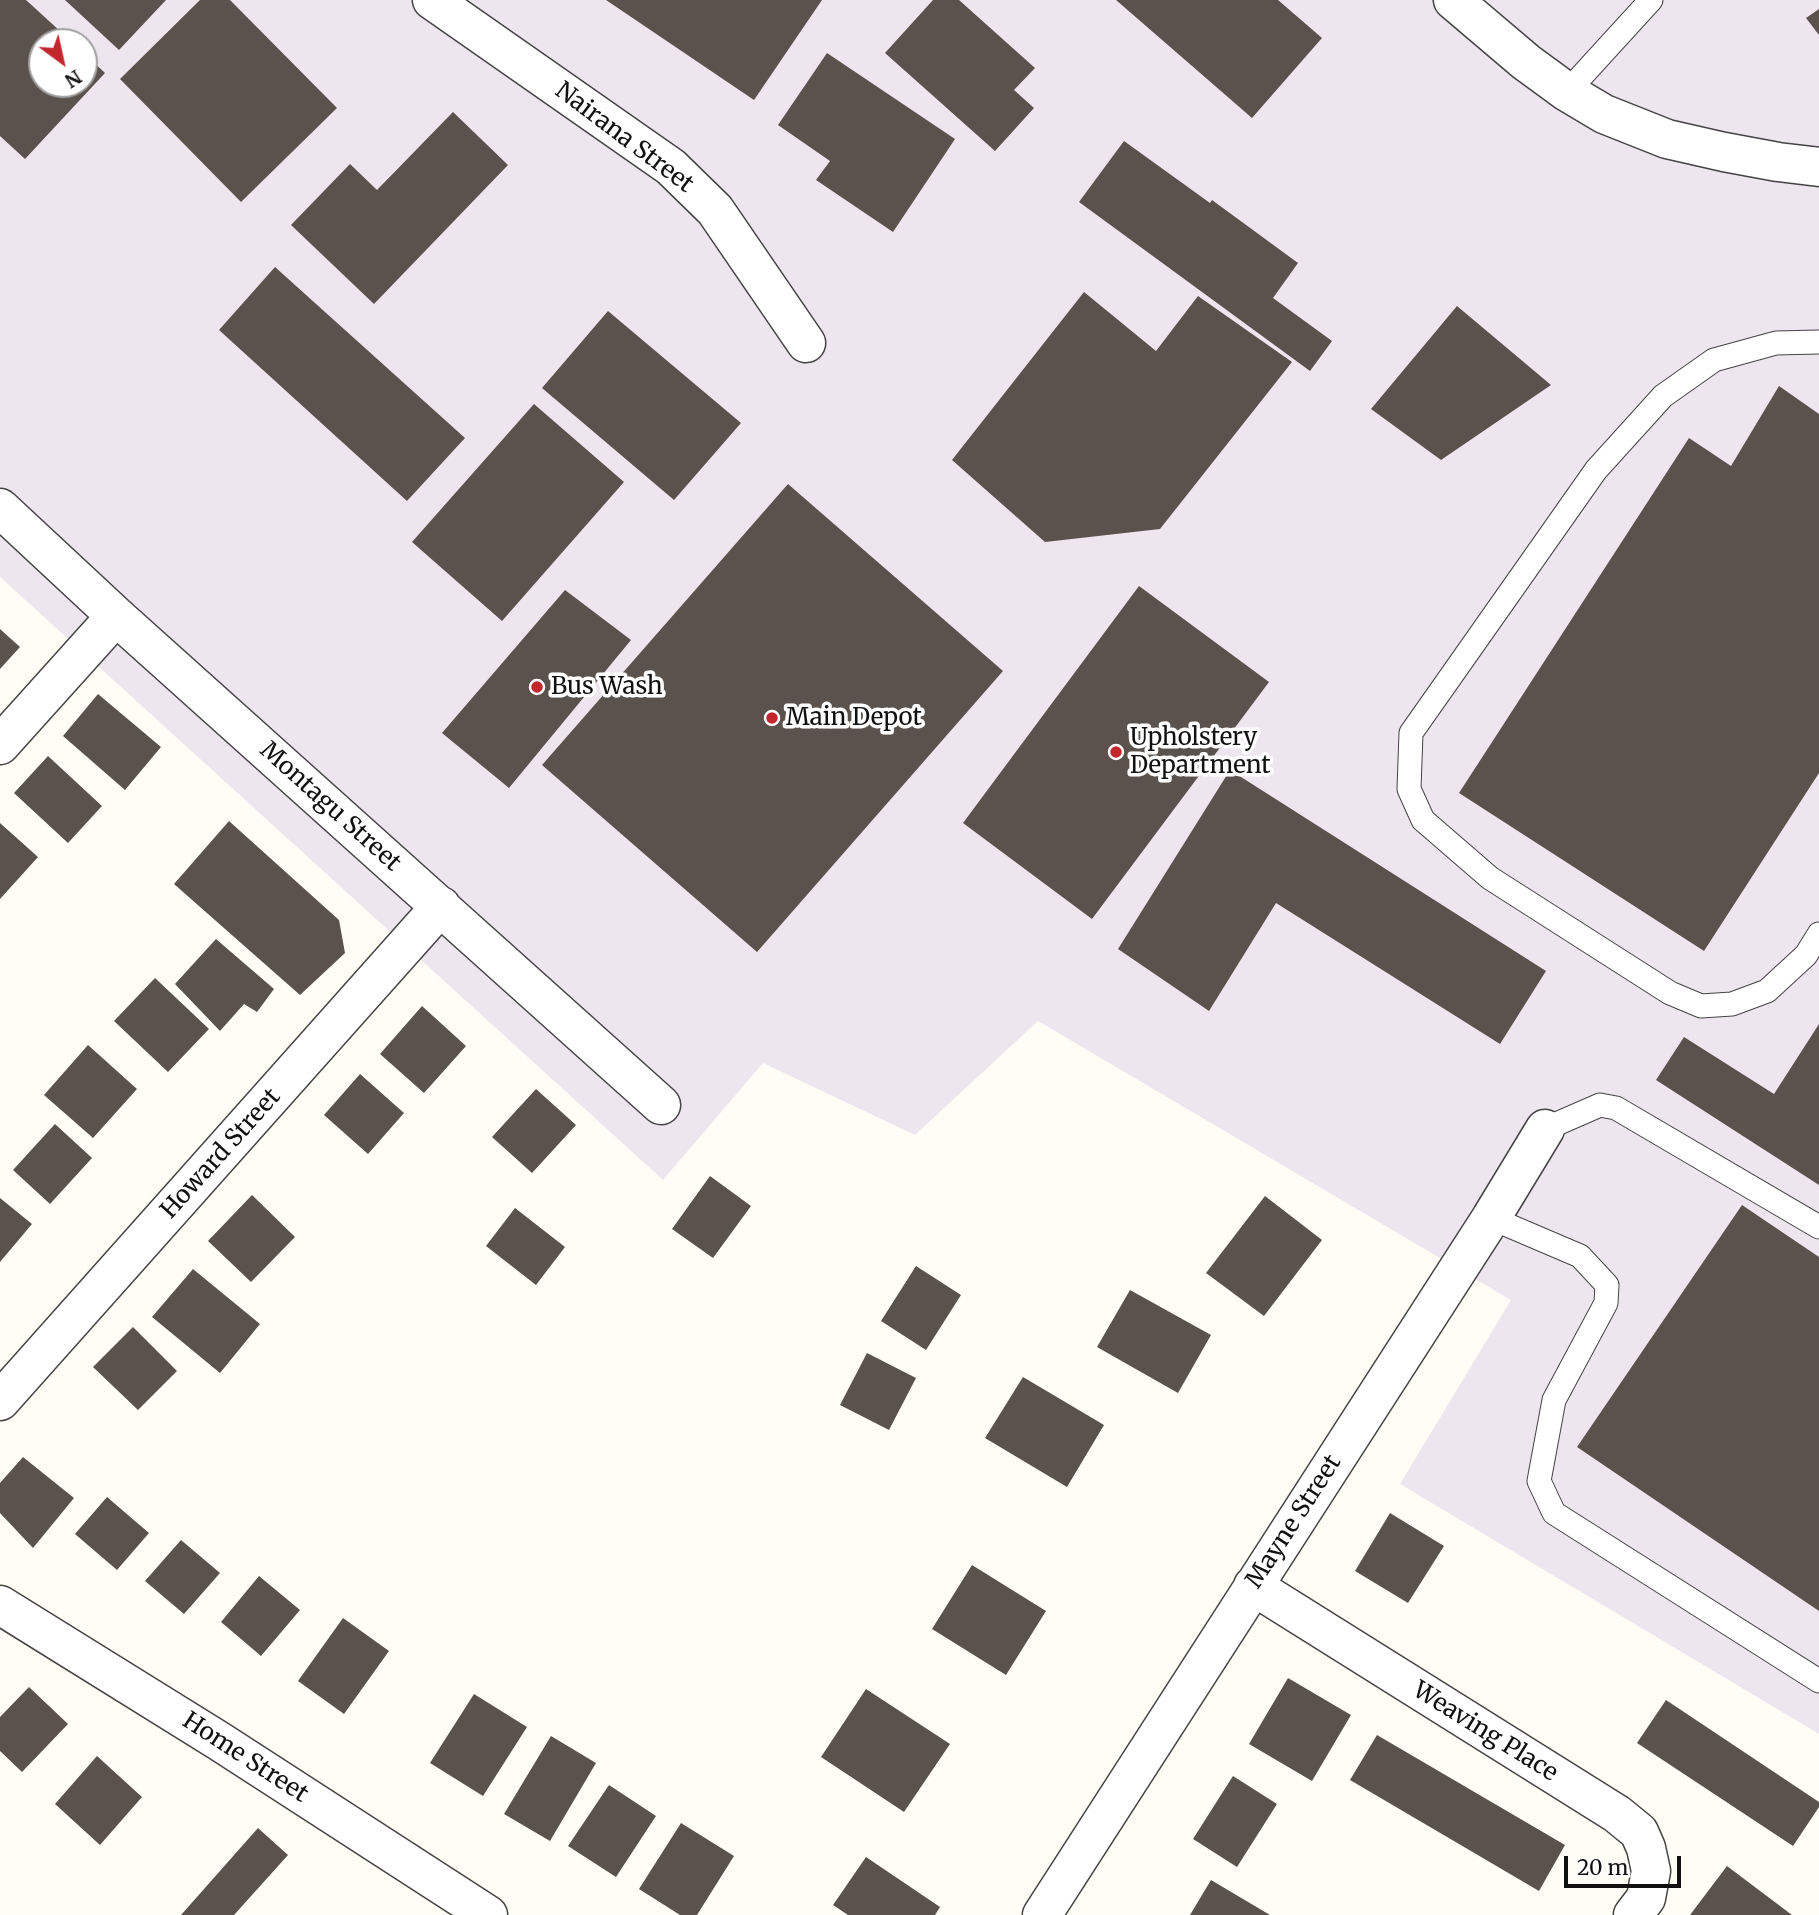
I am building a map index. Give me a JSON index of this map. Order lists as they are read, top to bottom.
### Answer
{
  "streets": {
    "street": [
      "Nairana Street",
      "Montagu Street",
      "Howard Street",
      "Mayne Street",
      "Weaving Place",
      "Home Street"
    ]
  },
  "crossings": [
    ["Montagu Street", "Howard Street"],
    ["Mayne Street", "Weaving Place"]
  ],
  "places": ["Bus Wash", "Main Depot", "Upholstery Department"],
  "scale_bar": "20 m",
  "north": "bottom right"
}
